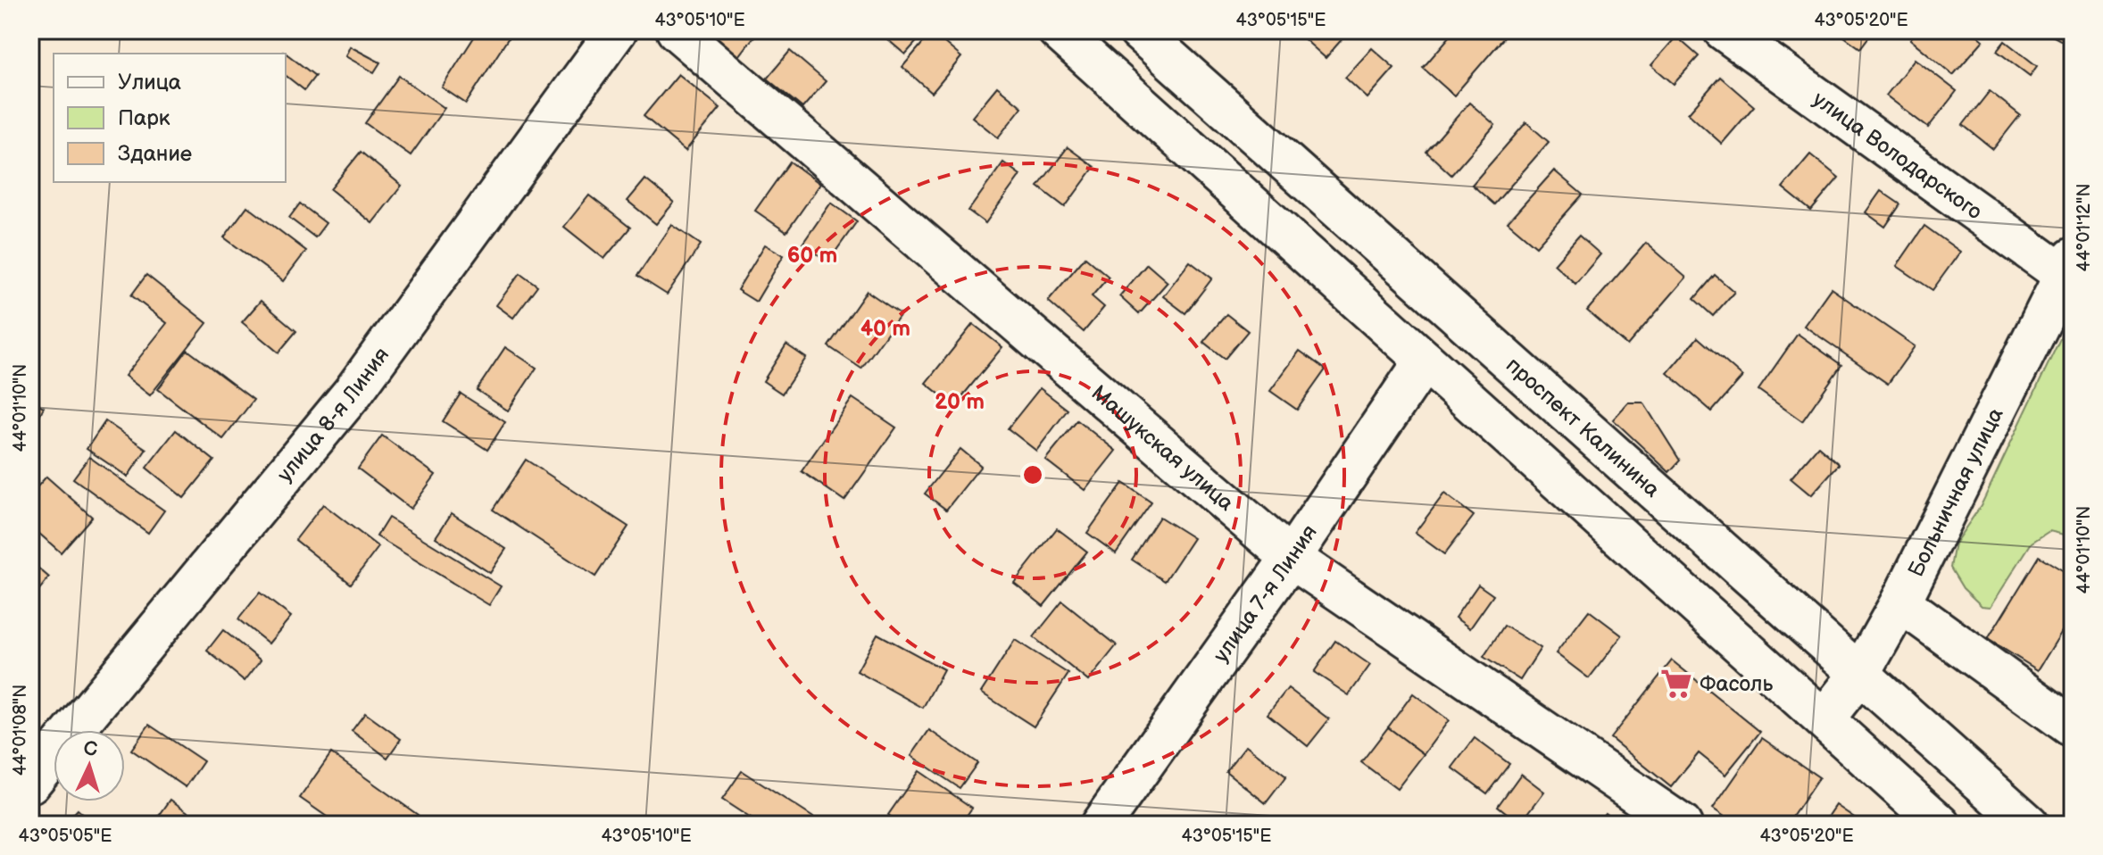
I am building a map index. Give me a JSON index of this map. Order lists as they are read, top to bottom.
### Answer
{
  "streets": {
    "street": [
      "улица Володарского",
      "улица 8-я Линия",
      "проспект Калинина",
      "Машукская улица",
      "Больничная улица",
      "улица 7-я Линия"
    ]
  },
  "crossings": [
    ["улица Володарского", "Больничная улица"],
    ["проспект Калинина", "Больничная улица"],
    ["Машукская улица", "улица 7-я Линия"]
  ],
  "places": {
    "supermarket": ["Фасоль"]
  },
  "legend": ["Улица", "Парк", "Здание"],
  "north": "top",
  "coordinates": [
    "43°05'10\"E",
    "43°05'15\"E",
    "43°05'20\"E",
    "44°01'12\"N",
    "44°01'10\"N",
    "44°01'08\"N",
    "43°05'05\"E"
  ],
  "rings": ["60 m", "40 m", "20 m"]
}
